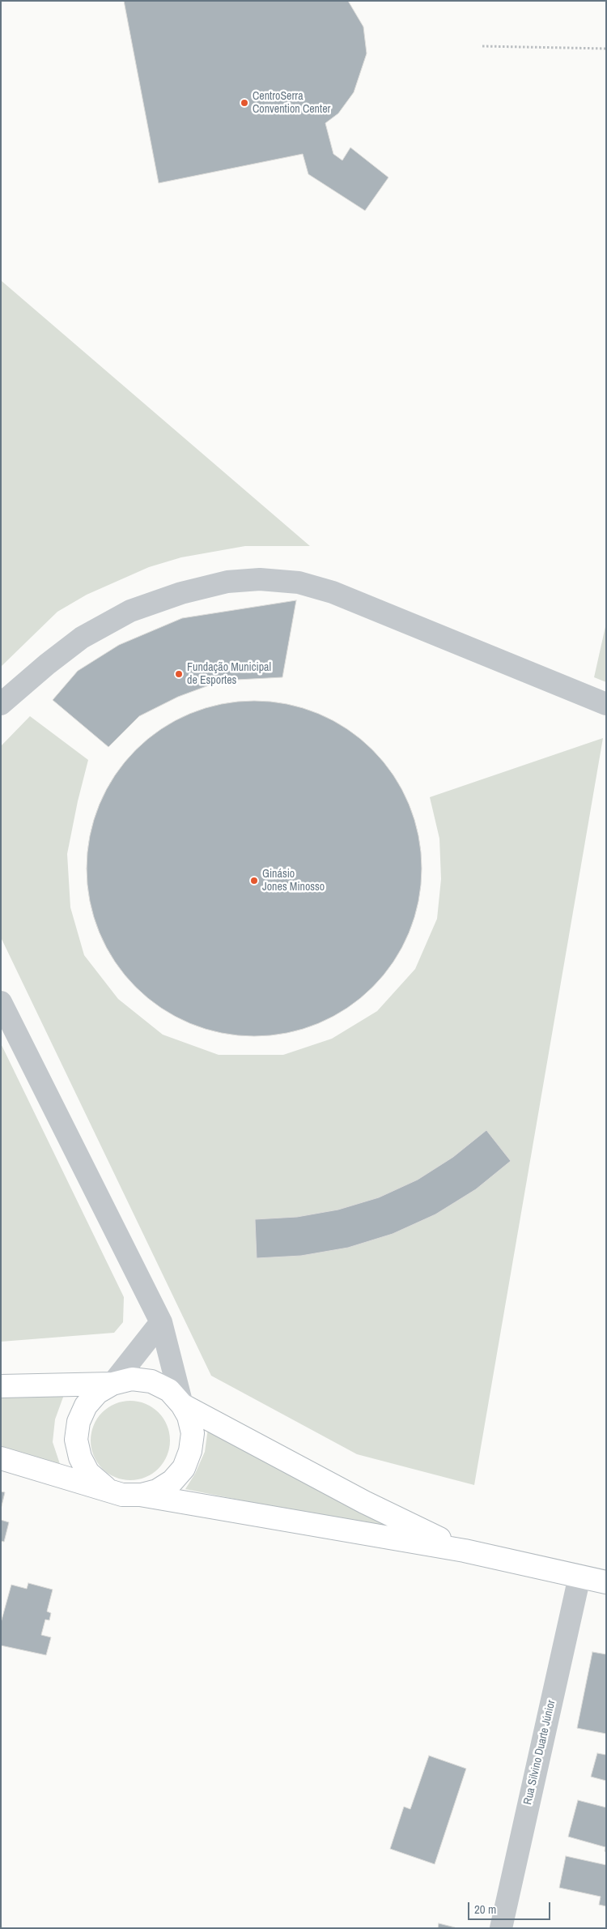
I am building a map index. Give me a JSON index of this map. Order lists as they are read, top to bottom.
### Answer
{
  "streets": {
    "street": ["Rua Silvino Duarte Júnior"]
  },
  "places": ["CentroSerra Convention Center", "Fundação Municipal de Esportes", "Ginásio Jones Minosso"],
  "scale_bar": "20 m"
}
